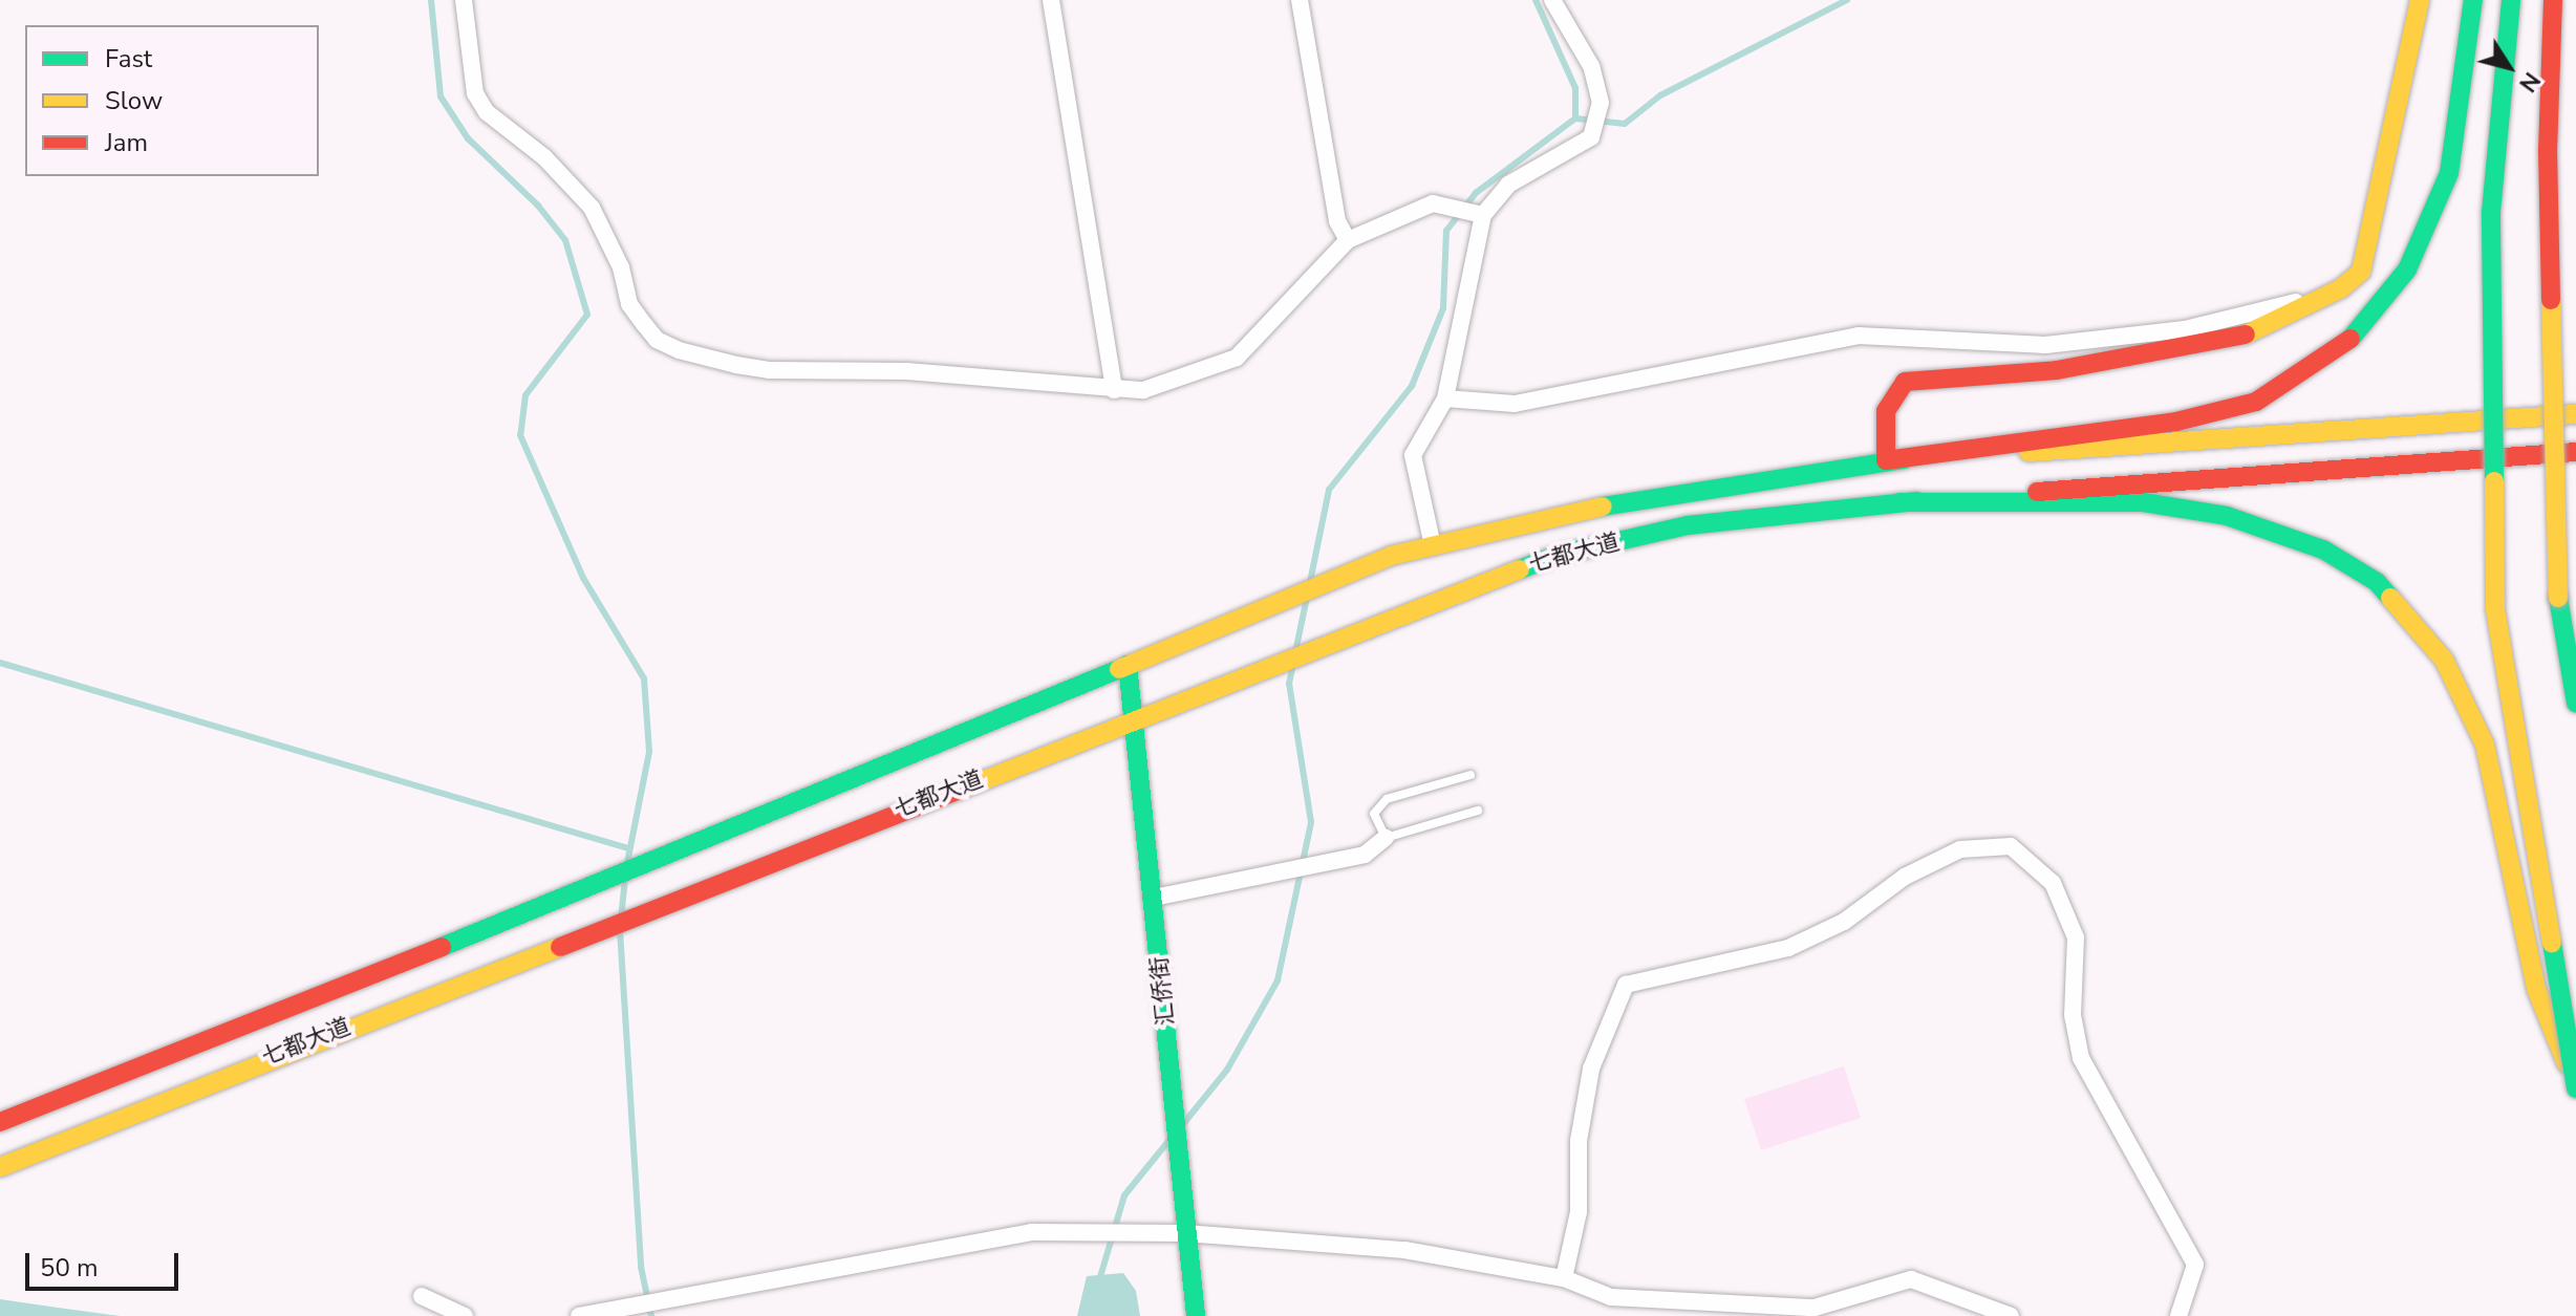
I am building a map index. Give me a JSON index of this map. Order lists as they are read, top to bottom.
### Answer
{
  "streets": {
    "main road": ["七都大道", "汇侨街"]
  },
  "crossings": [
    ["七都大道", "汇侨街"]
  ],
  "legend": ["Fast", "Slow", "Jam"],
  "scale_bar": "50 m",
  "north": "bottom right"
}
